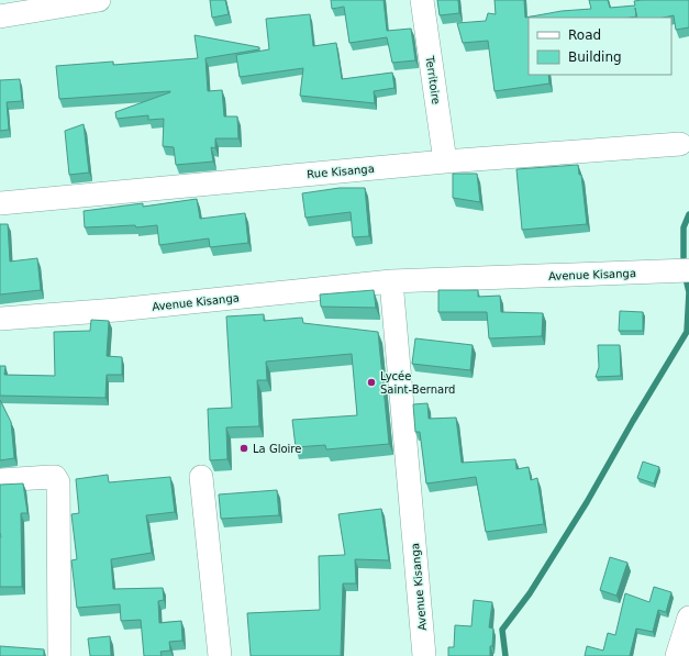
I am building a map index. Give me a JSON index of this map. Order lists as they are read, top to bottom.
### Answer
{
  "streets": {
    "street": ["Territoire", "Rue Kisanga", "Avenue Kisanga"]
  },
  "crossings": [
    ["Territoire", "Rue Kisanga"]
  ],
  "places": ["Lycée Saint-Bernard", "La Gloire"],
  "legend": ["Road", "Building"]
}
